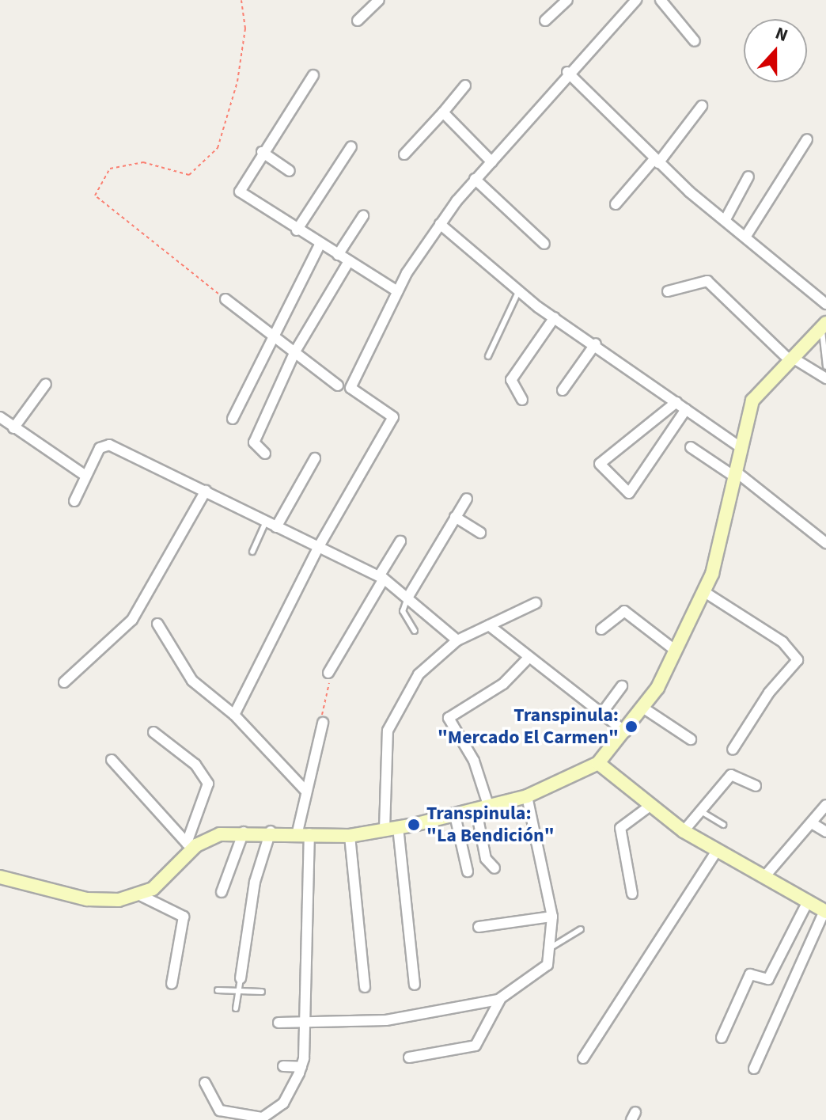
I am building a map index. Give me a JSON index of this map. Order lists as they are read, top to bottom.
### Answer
{
  "places": ["Transpinula: \"Mercado El Carmen\"", "Transpinula: \"La Bendición\""],
  "north": "top"
}
